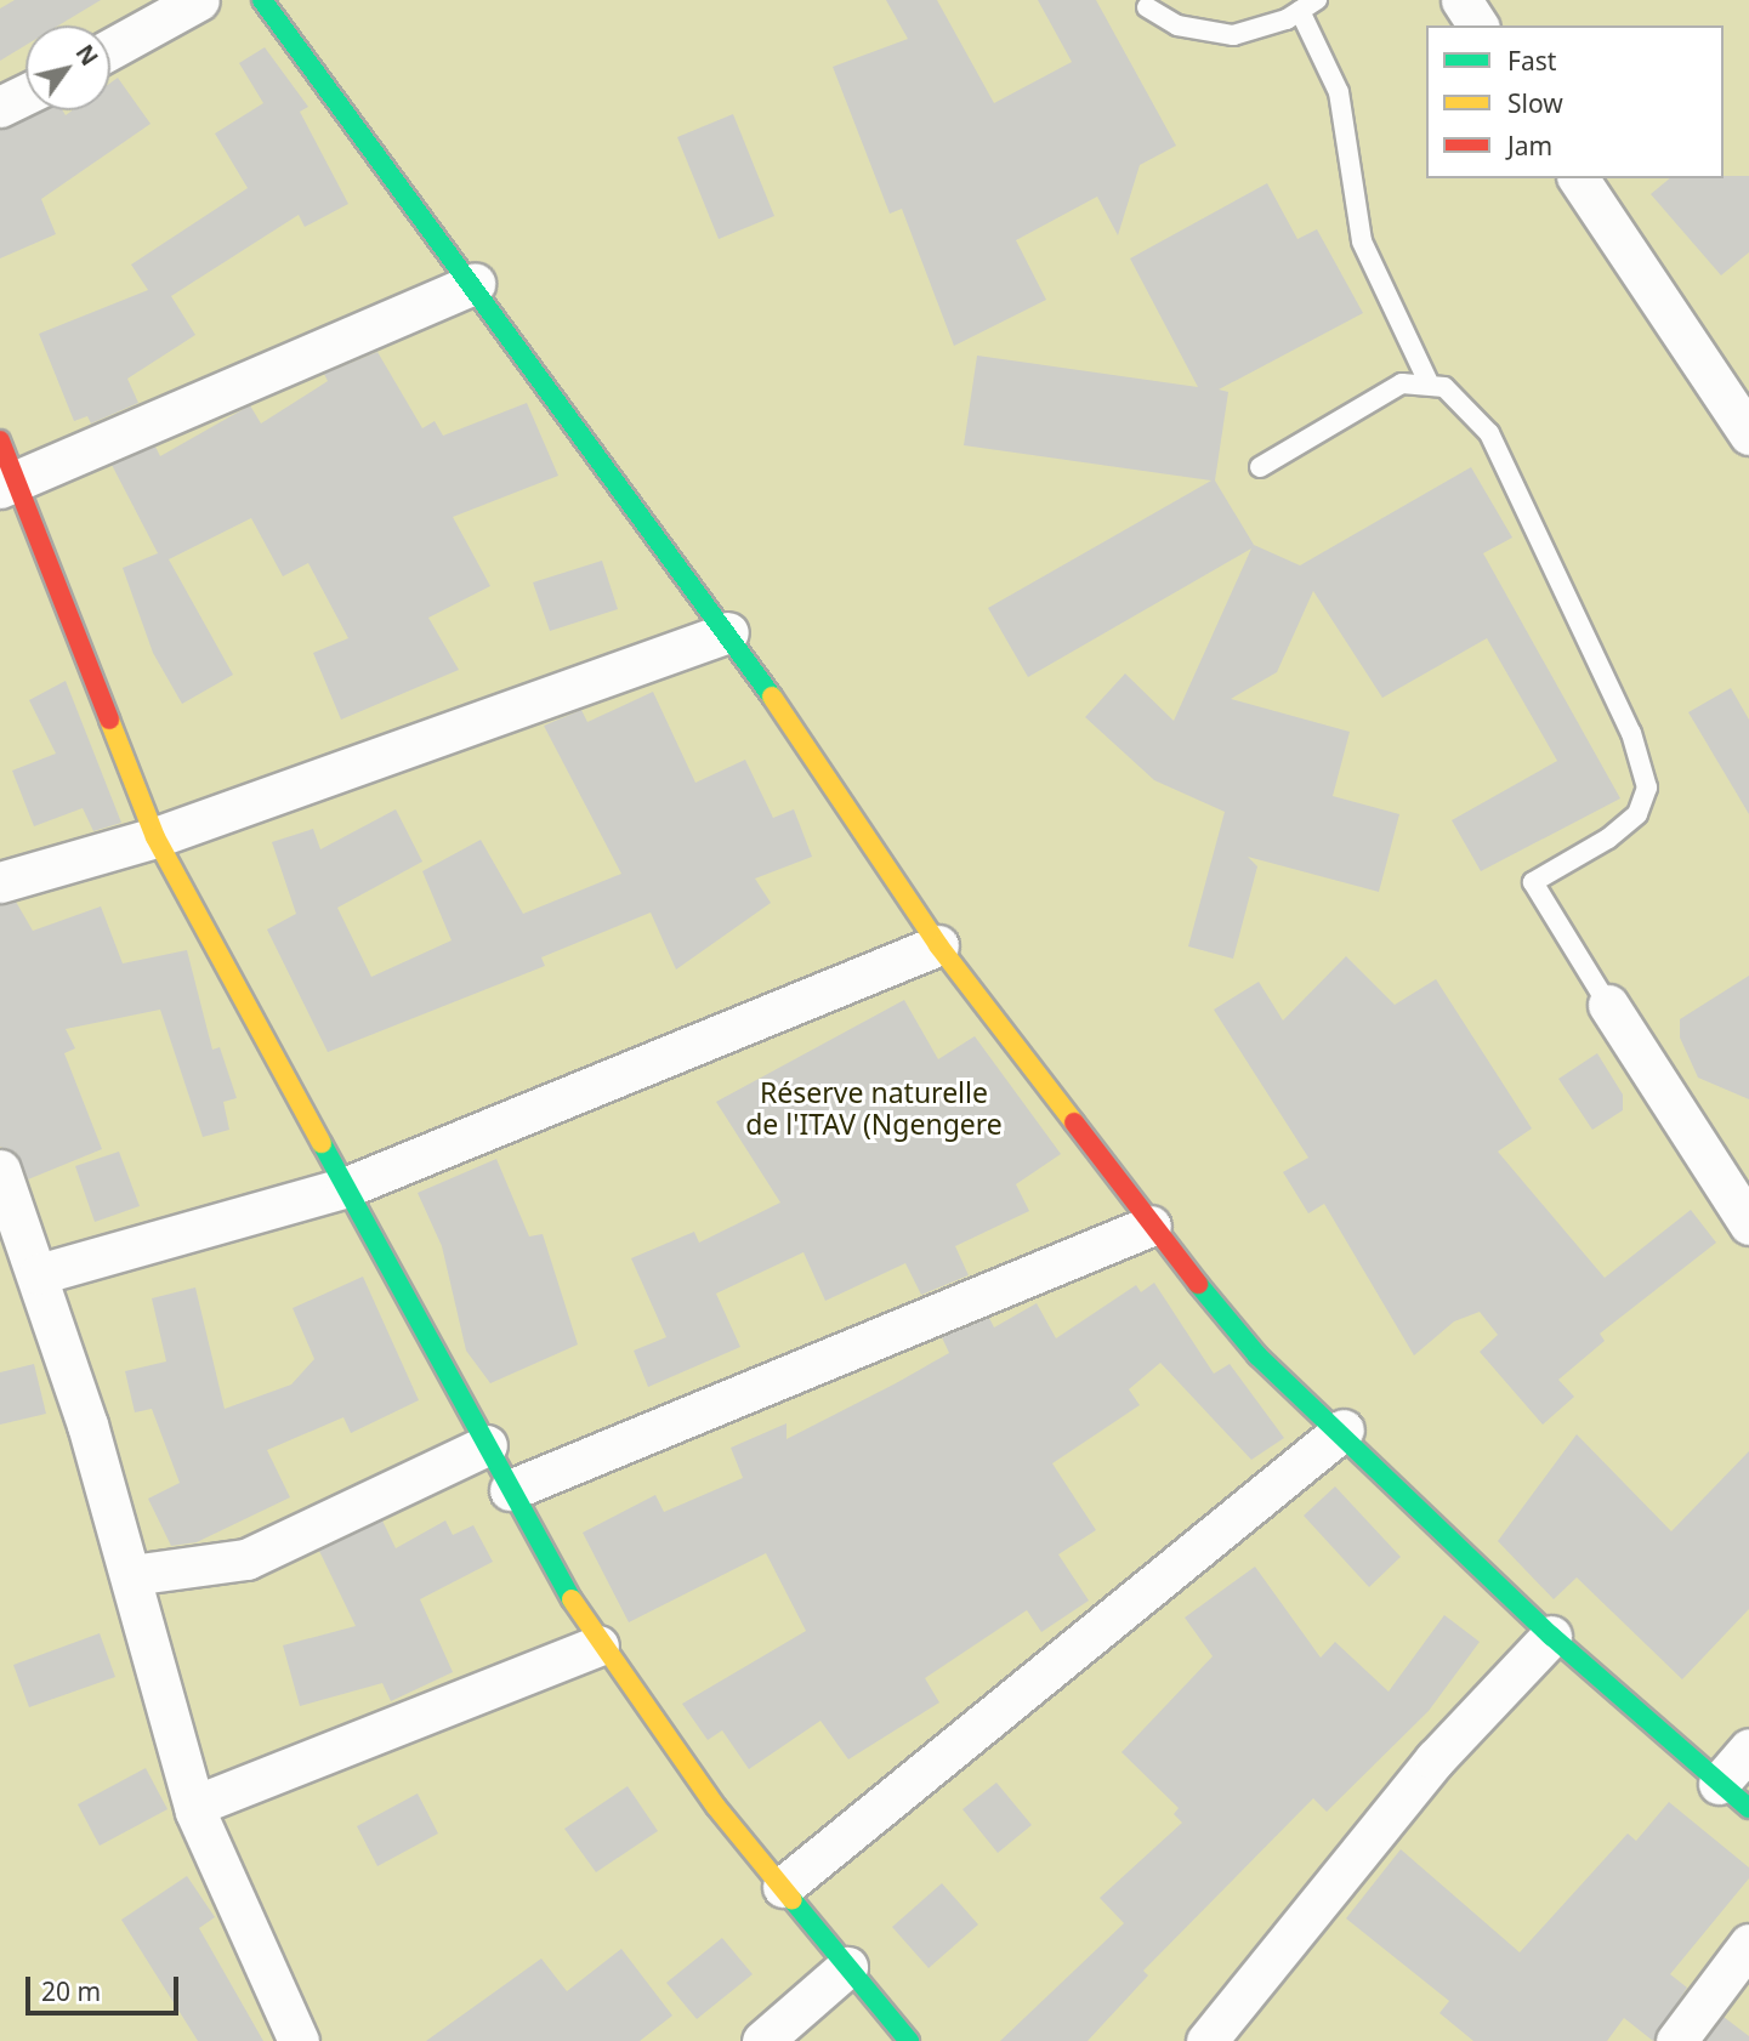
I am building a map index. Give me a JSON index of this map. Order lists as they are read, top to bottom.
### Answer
{
  "parks": ["Réserve naturelle de l'ITAV (Ngengere"],
  "legend": ["Fast", "Slow", "Jam"],
  "scale_bar": "20 m",
  "north": "top right"
}
